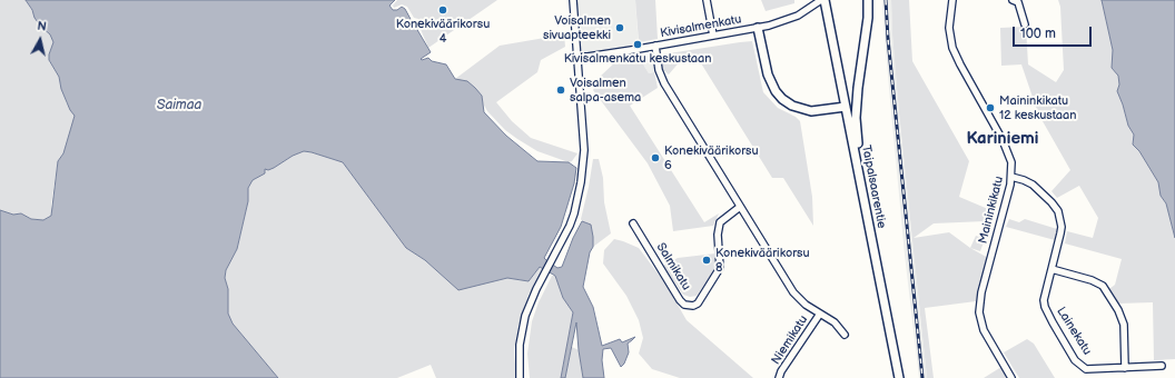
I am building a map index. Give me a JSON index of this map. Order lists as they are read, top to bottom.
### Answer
{
  "streets": {
    "main road": ["Taipalsaarentie"],
    "street": [
      "Kivisalmenkatu",
      "Maininkikatu",
      "Salmikatu",
      "Lainekatu",
      "Niemikatu"
    ]
  },
  "crossings": [
    ["Maininkikatu", "Lainekatu"]
  ],
  "districts": ["Kariniemi"],
  "water": ["Saimaa"],
  "places": [
    "Konekiväärikorsu 4",
    "Voisalmen sivuapteekki",
    "Kivisalmenkatu keskustaan",
    "Voisalmen salpa-asema",
    "Maininkikatu 12 keskustaan",
    "Konekiväärikorsu 6",
    "Konekiväärikorsu 8"
  ],
  "scale_bar": "100 m",
  "north": "top"
}
